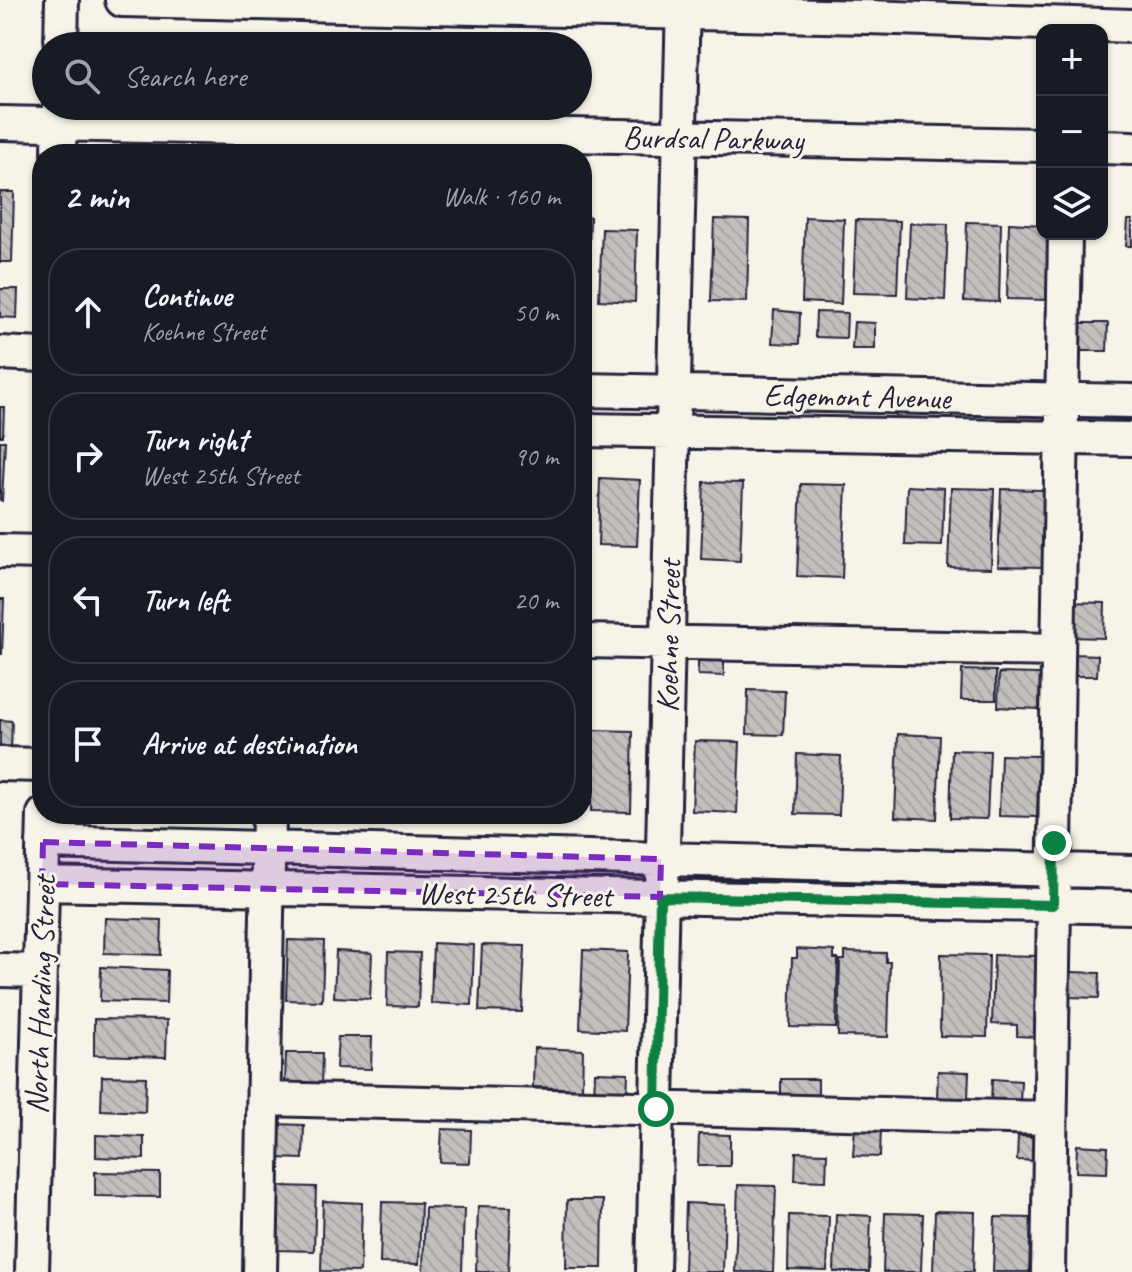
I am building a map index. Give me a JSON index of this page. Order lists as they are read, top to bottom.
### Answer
{
  "streets": {
    "street": [
      "Burdsal Parkway",
      "Edgemont Avenue",
      "Koehne Street",
      "West 25th Street",
      "North Harding Street"
    ]
  },
  "crossings": [
    ["Burdsal Parkway", "Koehne Street"],
    ["Edgemont Avenue", "Koehne Street"],
    ["Koehne Street", "West 25th Street"],
    ["West 25th Street", "North Harding Street"]
  ],
  "page": {
    "map_buttons": ["+", "−"],
    "search": "Search here",
    "heading": ["2 min", "Walk · 160 m"],
    "list": [
      ["Continue", "Koehne Street", "50 m"],
      ["Turn right", "West 25th Street", "90 m"],
      ["Turn left", "20 m"],
      "Arrive at destination"
    ]
  }
}
